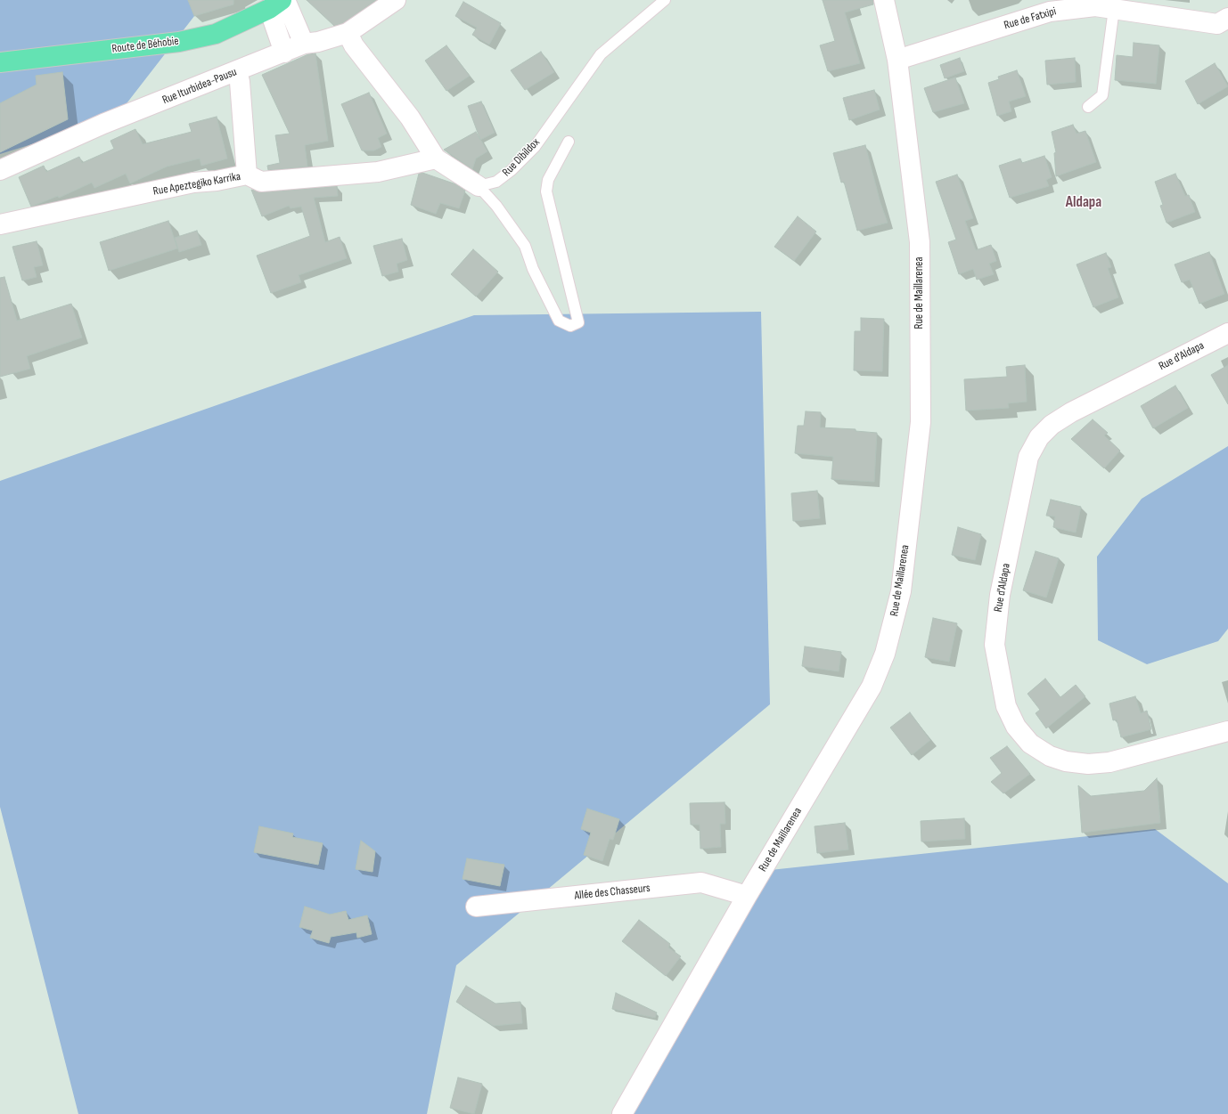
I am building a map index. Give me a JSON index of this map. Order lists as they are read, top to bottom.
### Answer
{
  "streets": {
    "main road": ["Route de Béhobie"],
    "street": [
      "Rue de Fatxipi",
      "Rue Iturbidea-Pausu",
      "Rue Apeztegiko Karrika",
      "Rue de Maillarenea",
      "Rue d'Aldapa",
      "Allée des Chasseurs"
    ],
    "lane": ["Rue Dibildox"]
  },
  "crossings": [
    ["Rue de Fatxipi", "Rue de Maillarenea"],
    ["Rue de Maillarenea", "Allée des Chasseurs"]
  ],
  "districts": ["Aldapa"]
}
